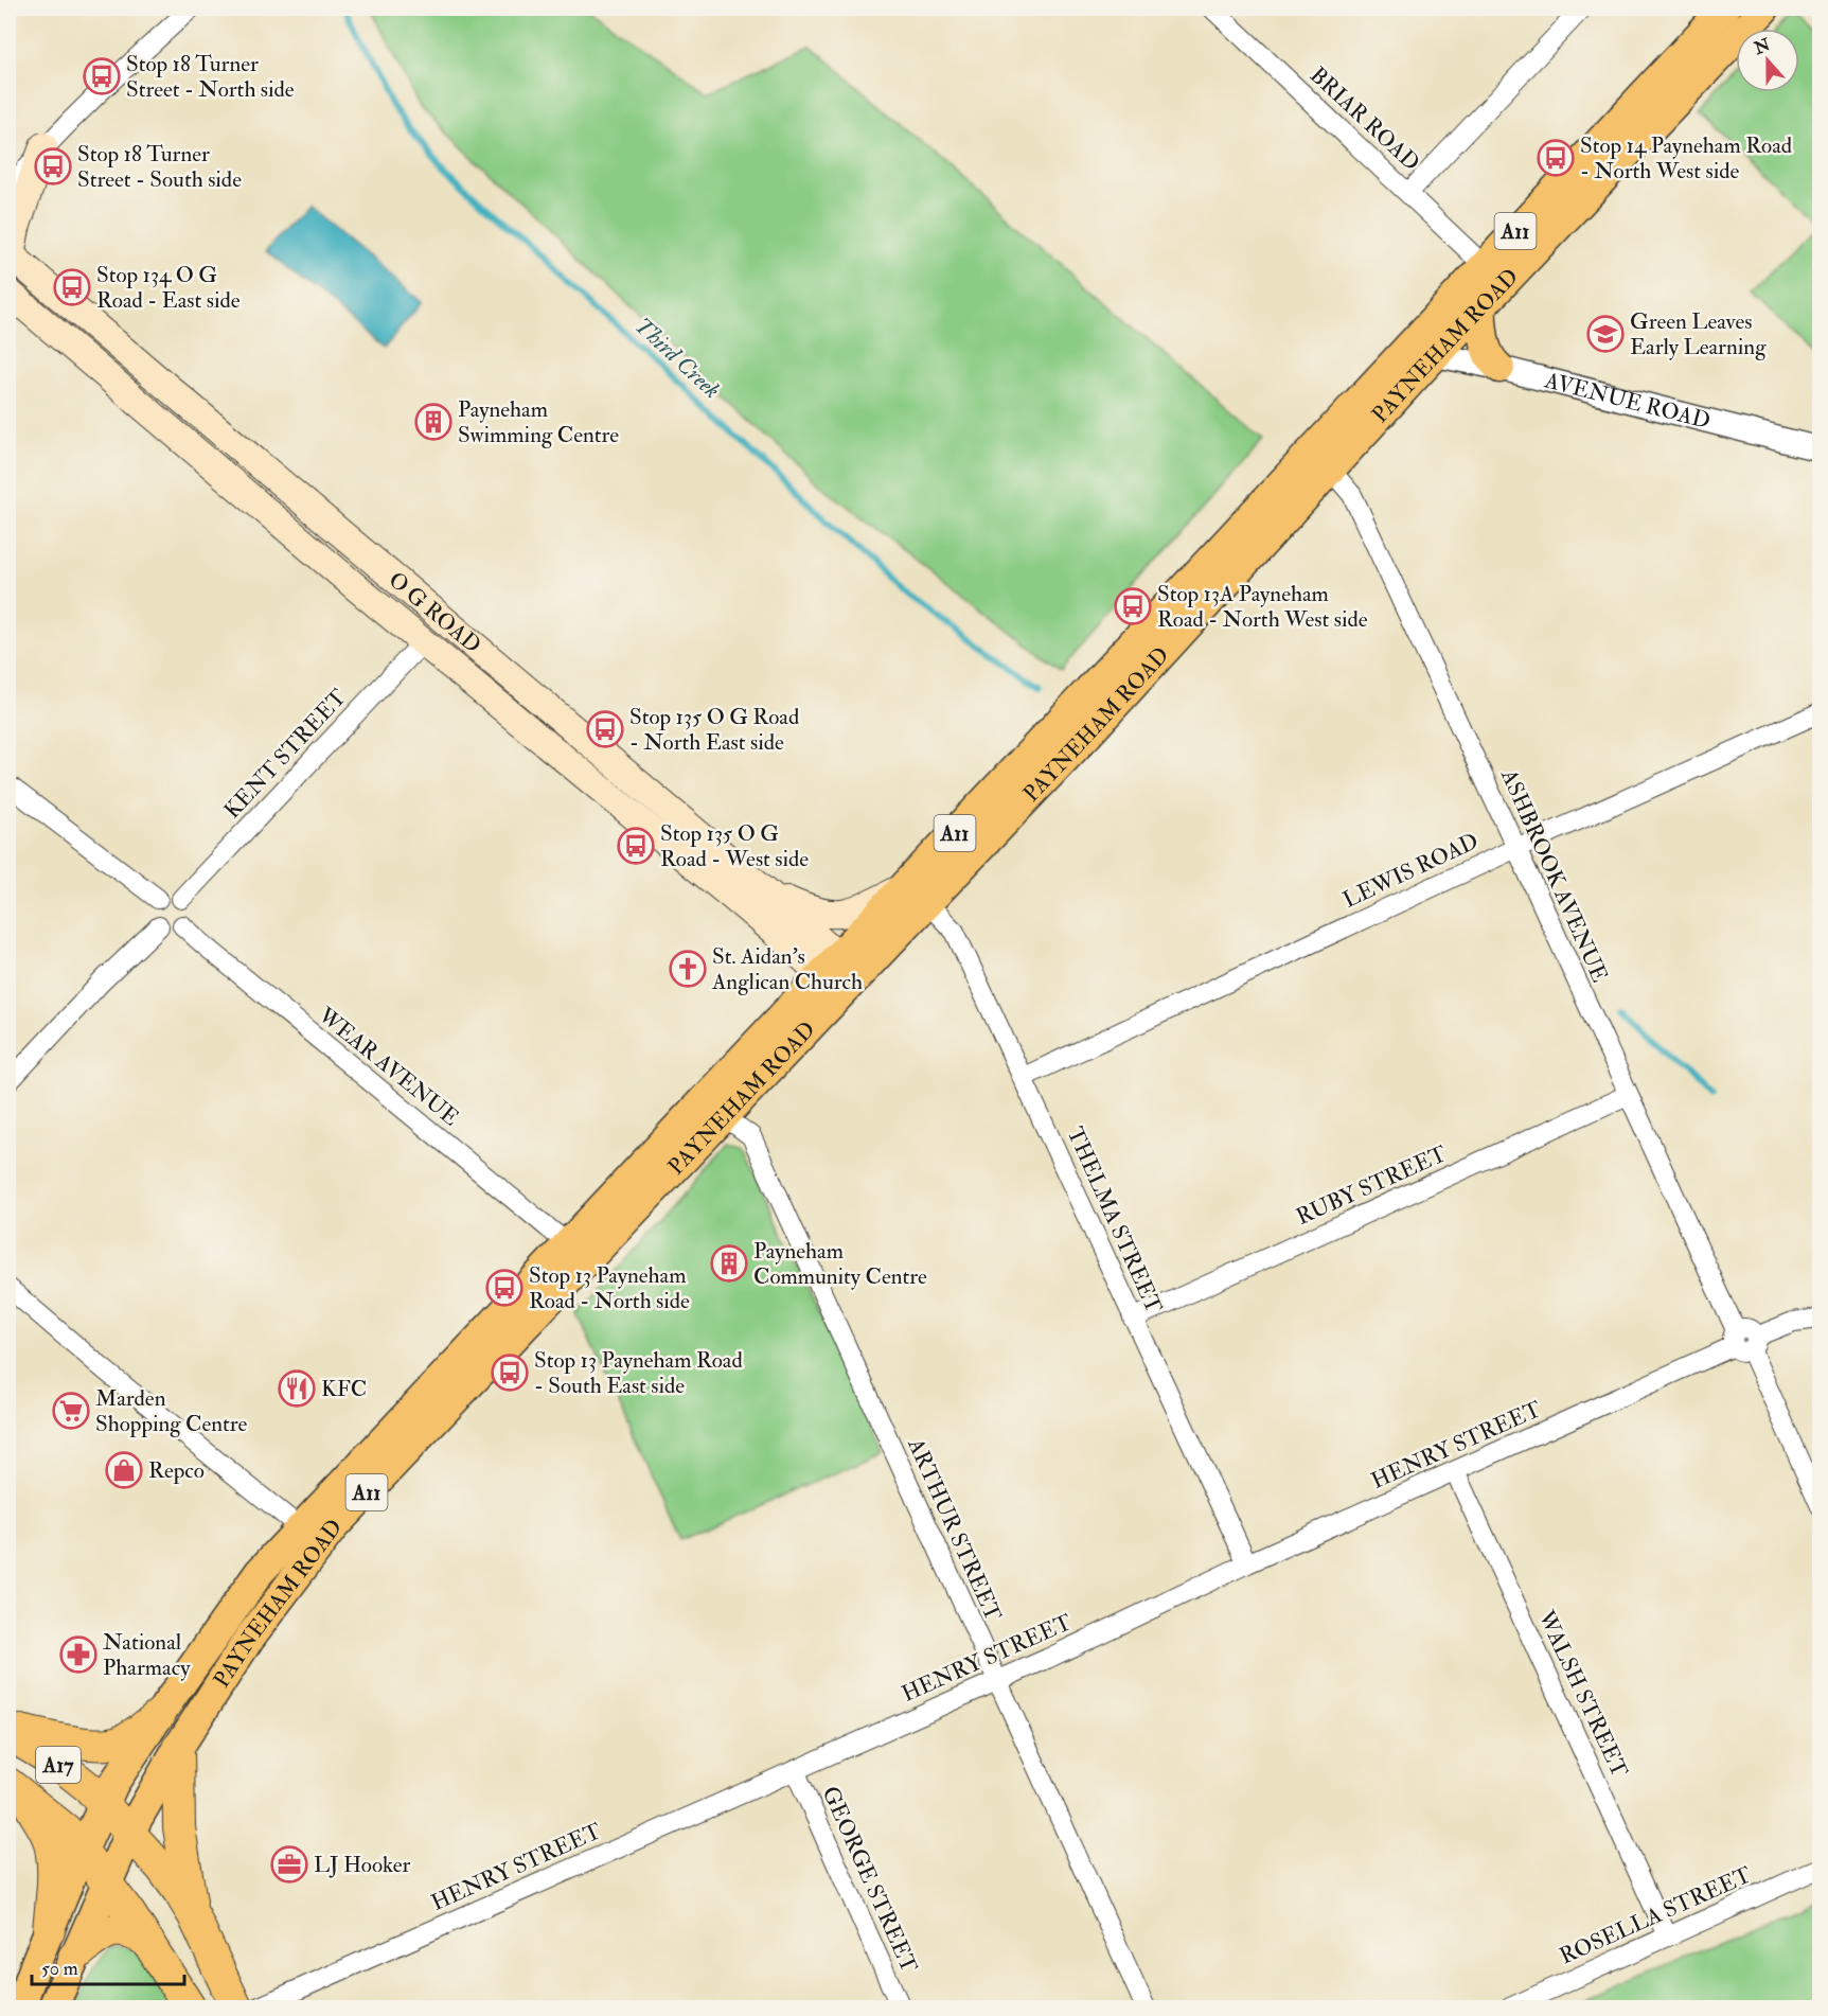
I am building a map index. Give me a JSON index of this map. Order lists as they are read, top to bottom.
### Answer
{
  "streets": {
    "highway": ["A17"],
    "main road": ["A11", "PAYNEHAM ROAD", "O G ROAD"],
    "street": [
      "BRIAR ROAD",
      "AVENUE ROAD",
      "KENT STREET",
      "LEWIS ROAD",
      "ASHBROOK AVENUE",
      "WEAR AVENUE",
      "RUBY STREET",
      "THELMA STREET",
      "HENRY STREET",
      "ARTHUR STREET",
      "WALSH STREET",
      "GEORGE STREET",
      "ROSELLA STREET"
    ]
  },
  "crossings": [
    ["BRIAR ROAD", "PAYNEHAM ROAD"],
    ["PAYNEHAM ROAD", "AVENUE ROAD"],
    ["PAYNEHAM ROAD", "O G ROAD"],
    ["PAYNEHAM ROAD", "ASHBROOK AVENUE"],
    ["PAYNEHAM ROAD", "WEAR AVENUE"],
    ["PAYNEHAM ROAD", "THELMA STREET"],
    ["PAYNEHAM ROAD", "ARTHUR STREET"],
    ["PAYNEHAM ROAD", "A17"],
    ["O G ROAD", "KENT STREET"],
    ["KENT STREET", "WEAR AVENUE"],
    ["LEWIS ROAD", "ASHBROOK AVENUE"],
    ["LEWIS ROAD", "THELMA STREET"],
    ["ASHBROOK AVENUE", "RUBY STREET"],
    ["ASHBROOK AVENUE", "HENRY STREET"],
    ["RUBY STREET", "THELMA STREET"],
    ["THELMA STREET", "HENRY STREET"],
    ["HENRY STREET", "ARTHUR STREET"],
    ["HENRY STREET", "WALSH STREET"],
    ["HENRY STREET", "GEORGE STREET"],
    ["WALSH STREET", "ROSELLA STREET"]
  ],
  "water": ["Third Creek"],
  "places": {
    "bus stop": [
      "Stop 18 Turner Street - North side",
      "Stop 14 Payneham Road - North West side",
      "Stop 18 Turner Street - South side",
      "Stop 134 O G Road - East side",
      "Stop 13A Payneham Road - North West side",
      "Stop 135 O G Road - North East side",
      "Stop 135 O G Road - West side",
      "Stop 13 Payneham Road - North side",
      "Stop 13 Payneham Road - South East side"
    ],
    "school or university": ["Green Leaves Early Learning"],
    "building": ["Payneham Swimming Centre", "Payneham Community Centre"],
    "church": ["St. Aidan's Anglican Church"],
    "restaurant": ["KFC"],
    "supermarket": ["Marden Shopping Centre"],
    "shop": ["Repco"],
    "pharmacy": ["National Pharmacy"],
    "office": ["LJ Hooker"]
  },
  "scale_bar": "50 m",
  "north": "top"
}
